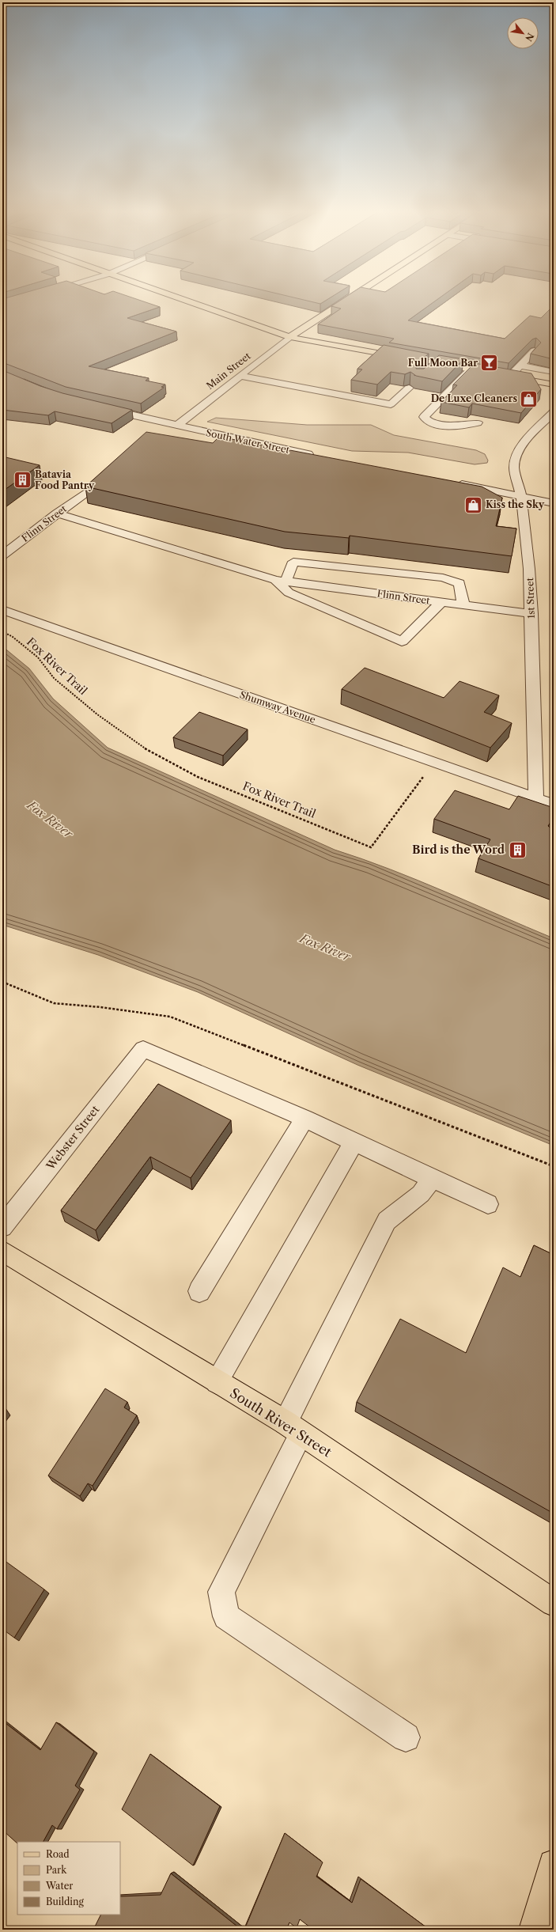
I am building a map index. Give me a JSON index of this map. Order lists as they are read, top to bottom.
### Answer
{
  "streets": {
    "main road": ["Main Street", "South River Street"],
    "street": [
      "South Water Street",
      "Flinn Street",
      "1st Street",
      "Shumway Avenue",
      "Webster Street"
    ],
    "path": ["Fox River Trail"]
  },
  "crossings": [
    ["Main Street", "South Water Street"],
    ["Flinn Street", "1st Street"],
    ["1st Street", "Shumway Avenue"]
  ],
  "water": ["Fox River"],
  "places": {
    "bar": ["Full Moon Bar"],
    "shop": ["De Luxe Cleaners", "Kiss the Sky"],
    "building": ["Batavia Food Pantry", "Bird is the Word"]
  },
  "legend": [
    "Road",
    "Park",
    "Water",
    "Building"
  ],
  "north": "bottom right"
}
